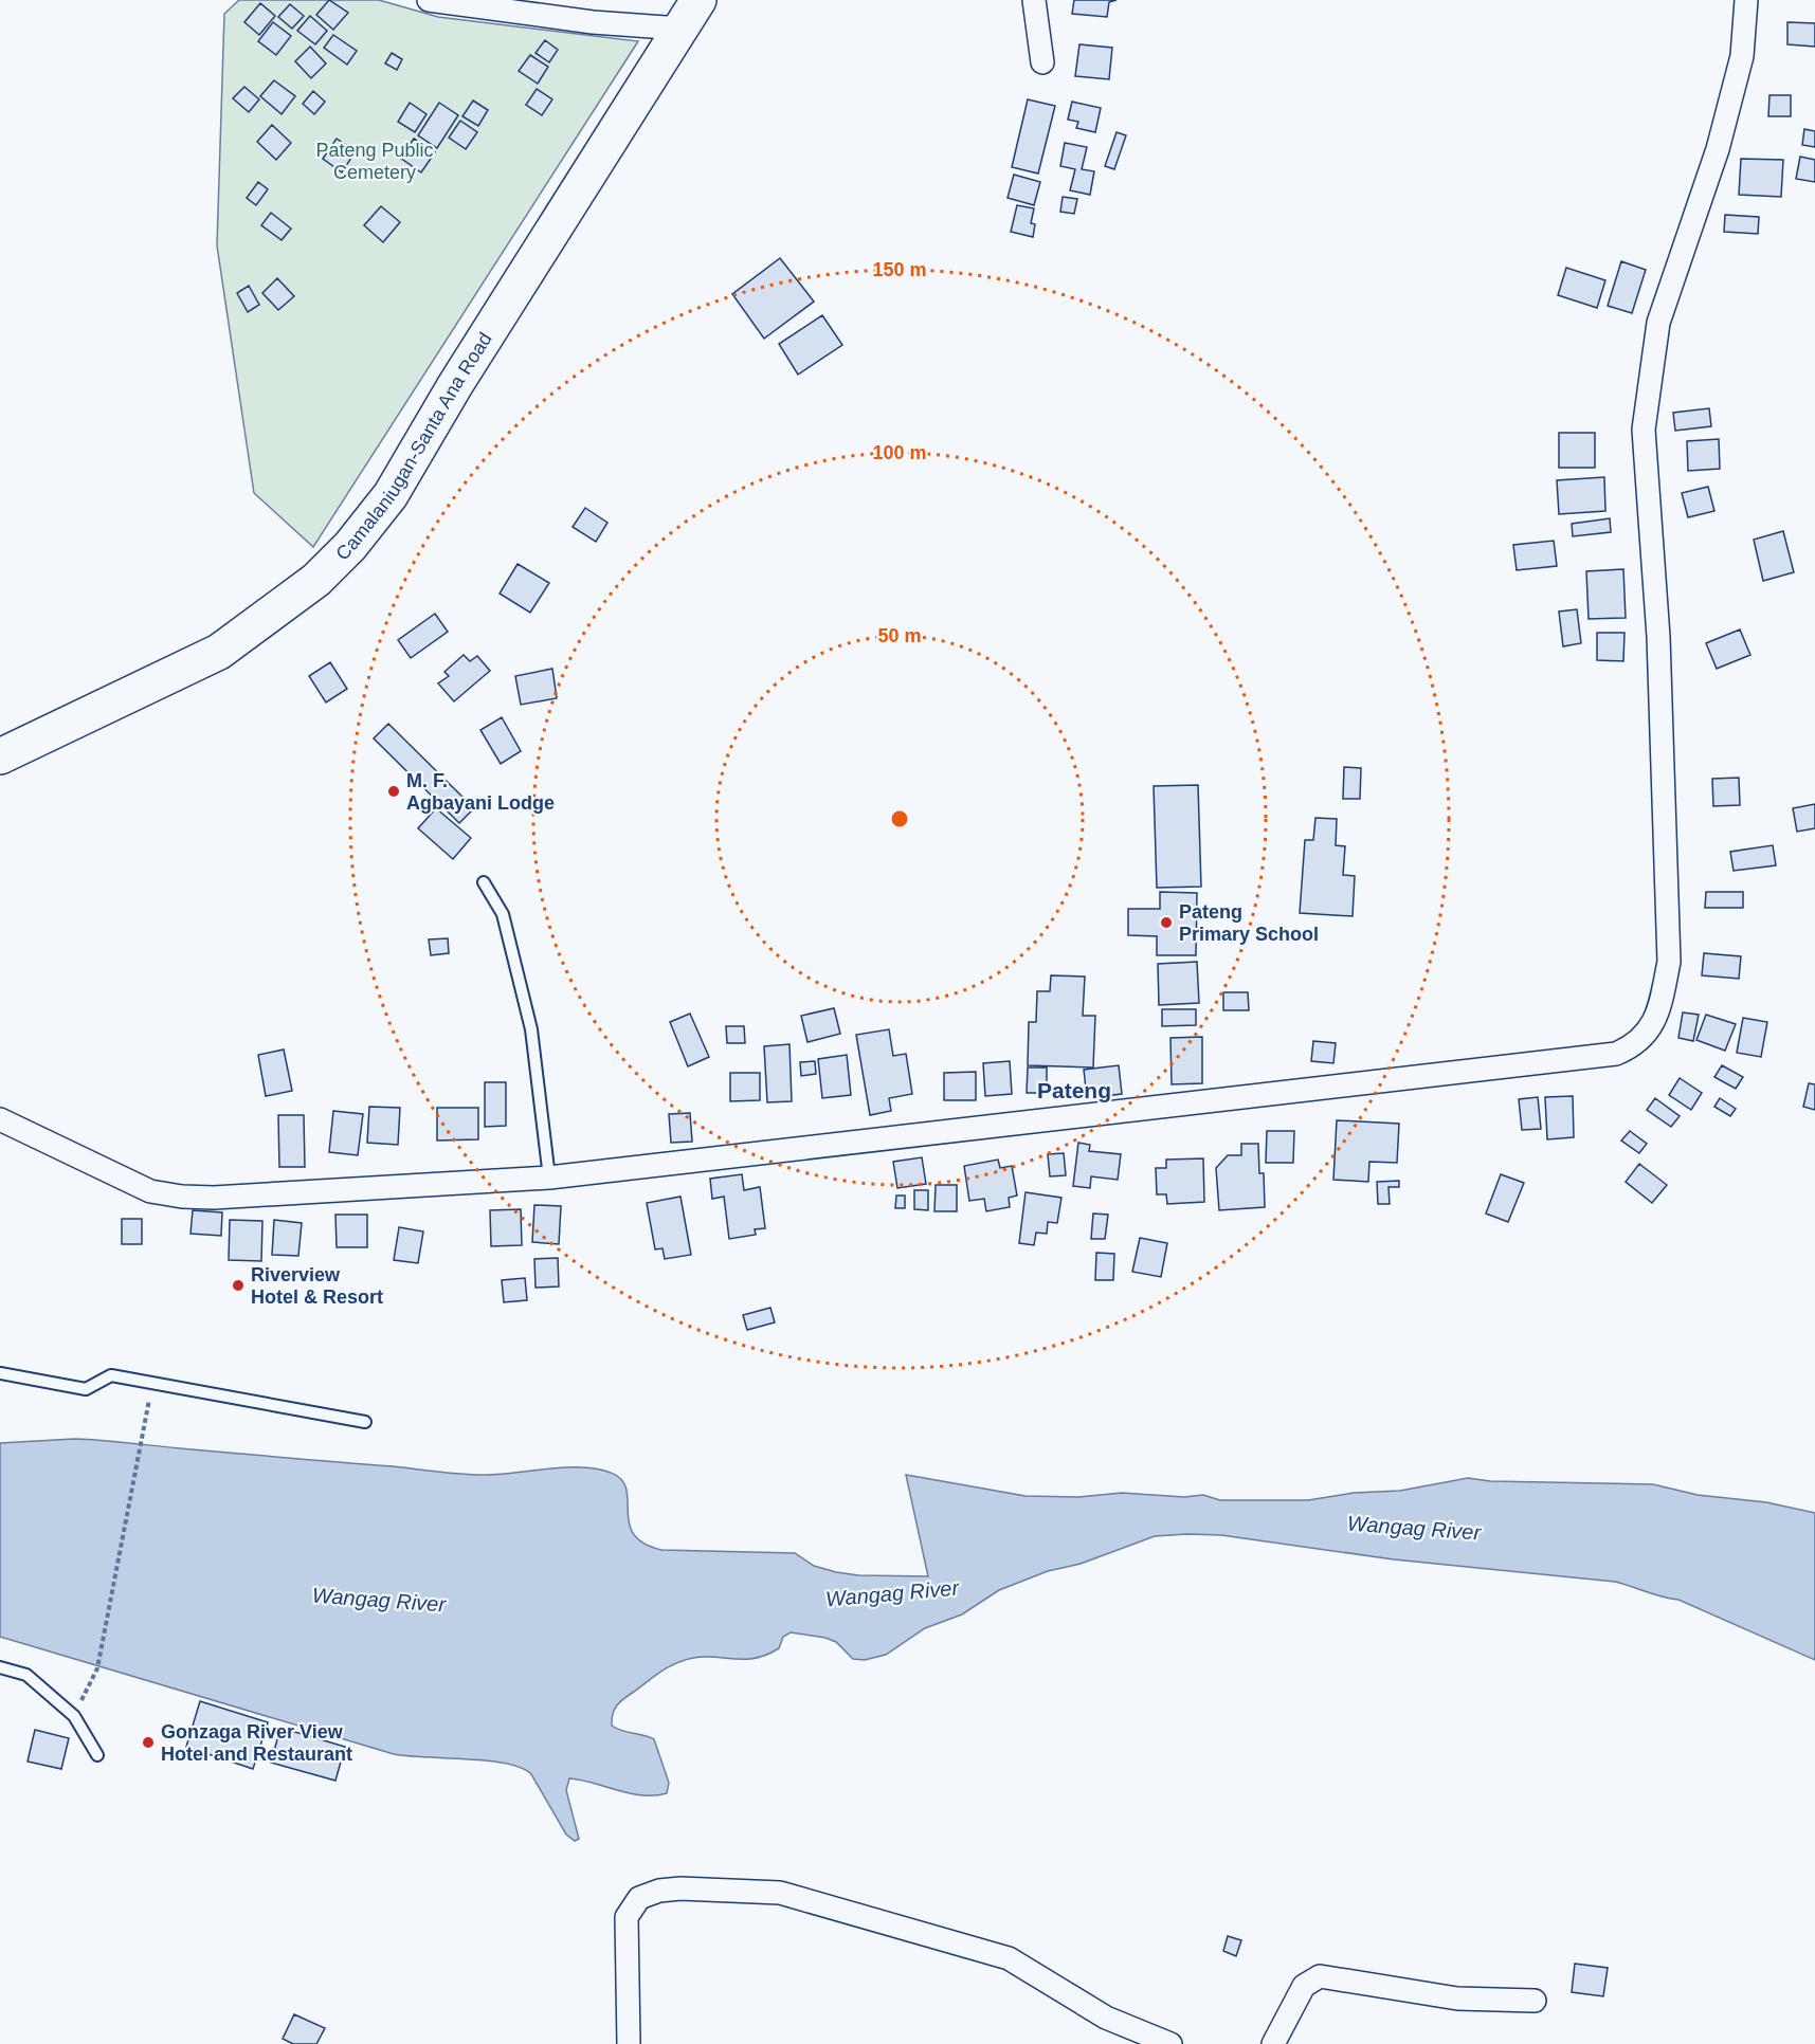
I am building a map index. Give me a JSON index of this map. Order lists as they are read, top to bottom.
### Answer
{
  "streets": {
    "main road": ["Camalaniugan-Santa Ana Road"]
  },
  "districts": ["Pateng"],
  "water": ["Wangag River"],
  "parks": ["Pateng Public Cemetery"],
  "places": [
    "M. F. Agbayani Lodge",
    "Pateng Primary School",
    "Riverview Hotel & Resort",
    "Gonzaga River View Hotel and Restaurant"
  ],
  "rings": ["150 m", "100 m", "50 m"]
}
